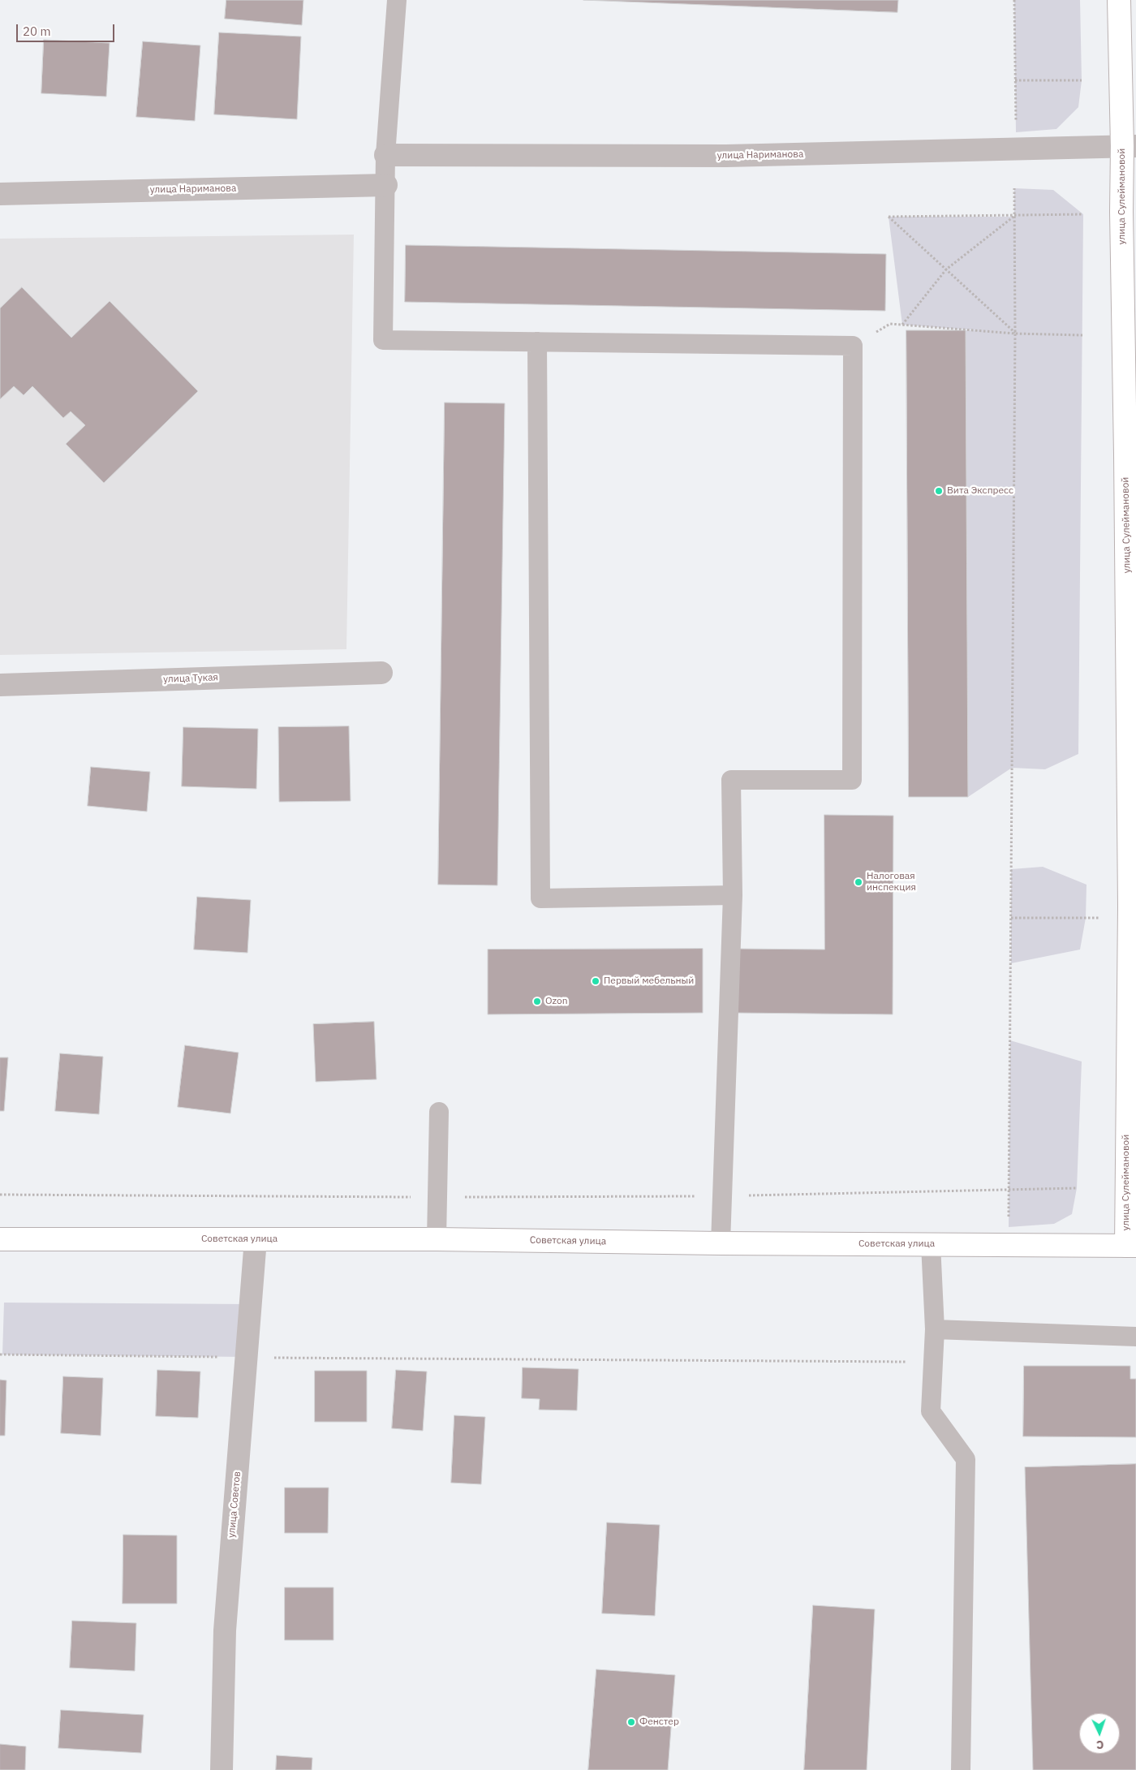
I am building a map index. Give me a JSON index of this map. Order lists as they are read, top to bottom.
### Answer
{
  "streets": {
    "street": [
      "улица Нариманова",
      "улица Сулеймановой",
      "улица Тукая",
      "Советская улица",
      "улица Советов"
    ]
  },
  "crossings": [
    ["улица Нариманова", "улица Сулеймановой"],
    ["улица Сулеймановой", "Советская улица"],
    ["Советская улица", "улица Советов"]
  ],
  "places": [
    "Вита Экспресс",
    "Налоговая инспекция",
    "Первый мебельный",
    "Ozon",
    "Фенстер"
  ],
  "scale_bar": "20 m",
  "north": "bottom"
}
